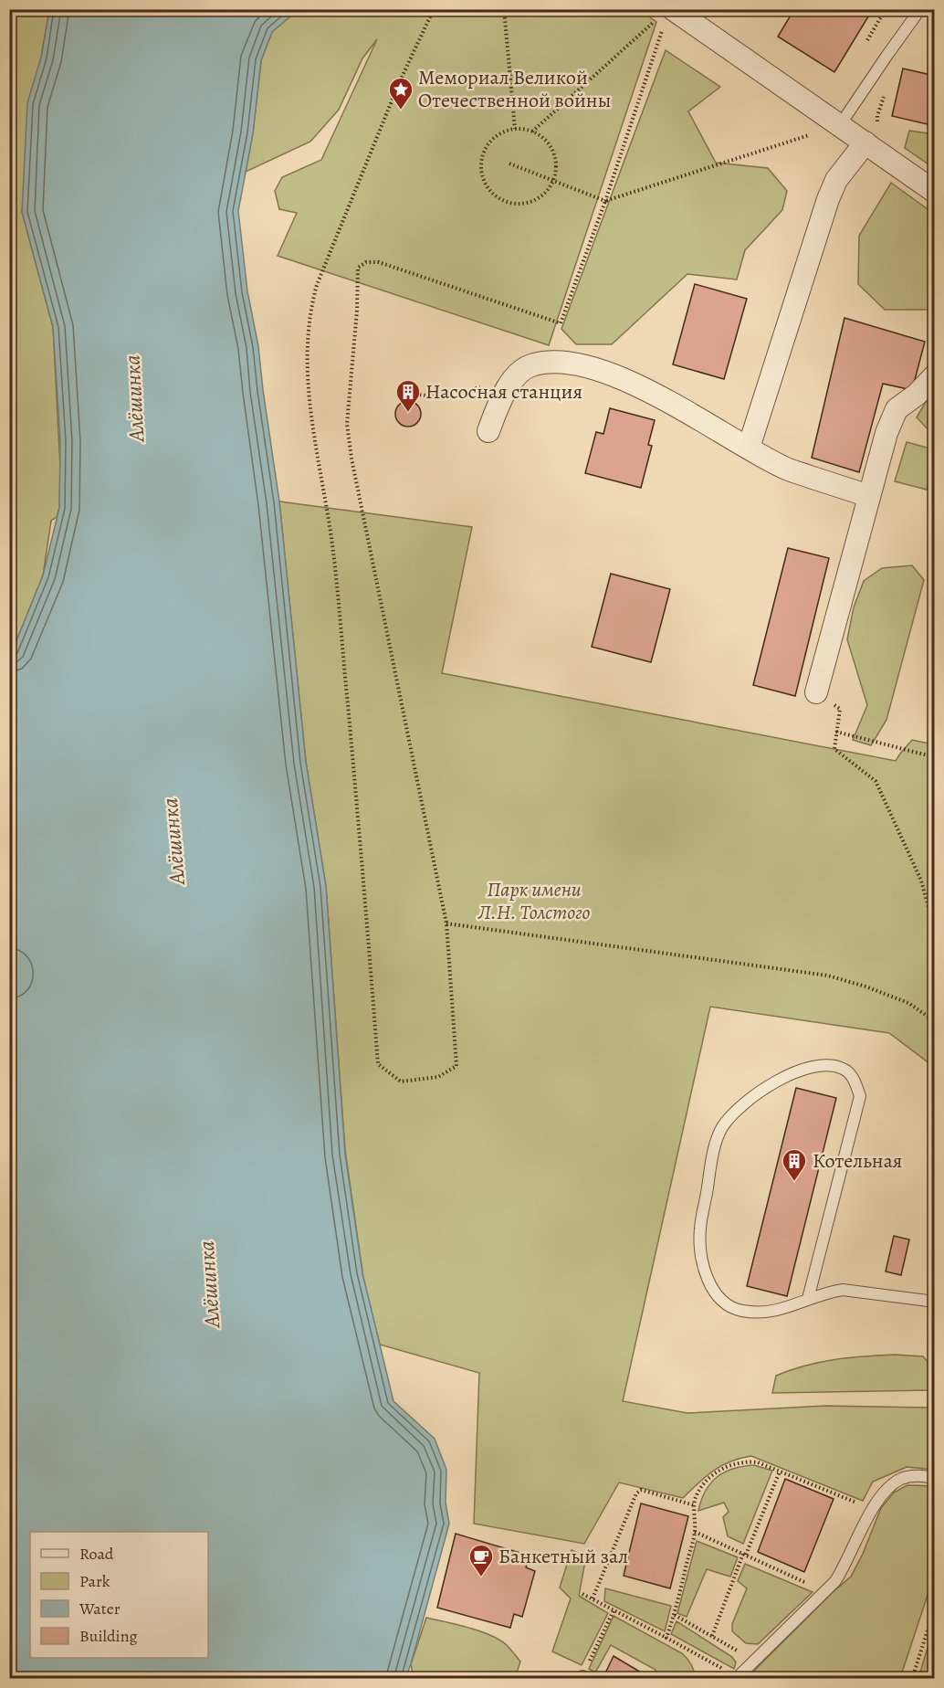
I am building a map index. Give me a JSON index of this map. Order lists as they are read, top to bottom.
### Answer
{
  "water": ["Алёшинка"],
  "parks": ["Парк имени Л.Н. Толстого"],
  "places": {
    "place": ["Мемориал Великой Отечественной войны"],
    "building": ["Насосная станция", "Котельная"],
    "cafe": ["Банкетный зал"]
  },
  "legend": [
    "Road",
    "Park",
    "Water",
    "Building"
  ]
}
